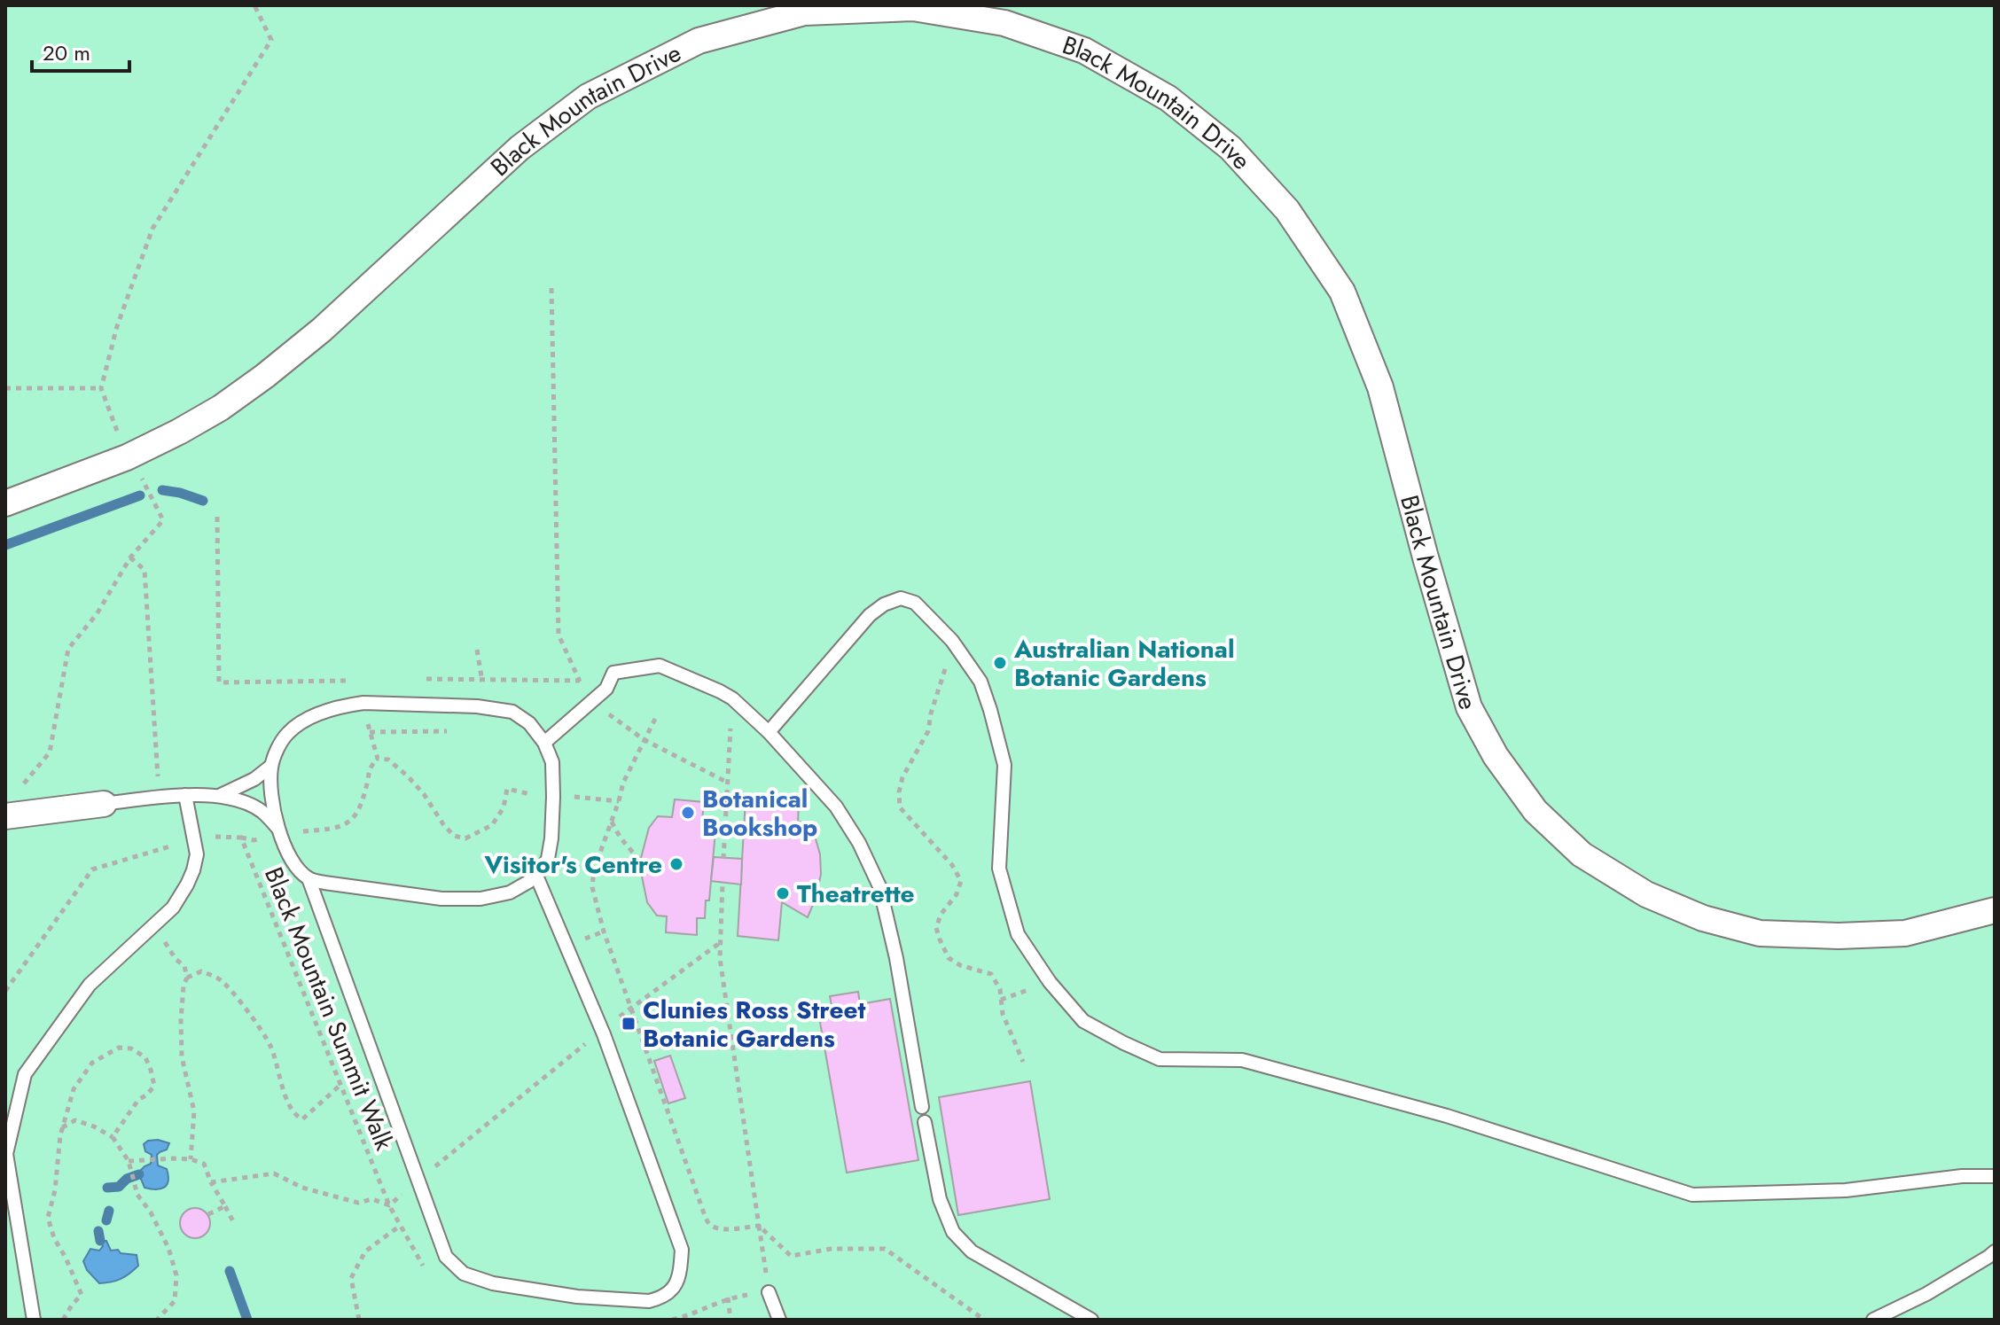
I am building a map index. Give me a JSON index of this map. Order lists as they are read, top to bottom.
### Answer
{
  "streets": {
    "street": ["Black Mountain Drive"],
    "path": ["Black Mountain Summit Walk"]
  },
  "places": {
    "other": [
      "Australian National Botanic Gardens",
      "Botanical Bookshop",
      "Visitor's Centre",
      "Theatrette"
    ],
    "transit": ["Clunies Ross Street Botanic Gardens"]
  },
  "scale_bar": "20 m"
}
